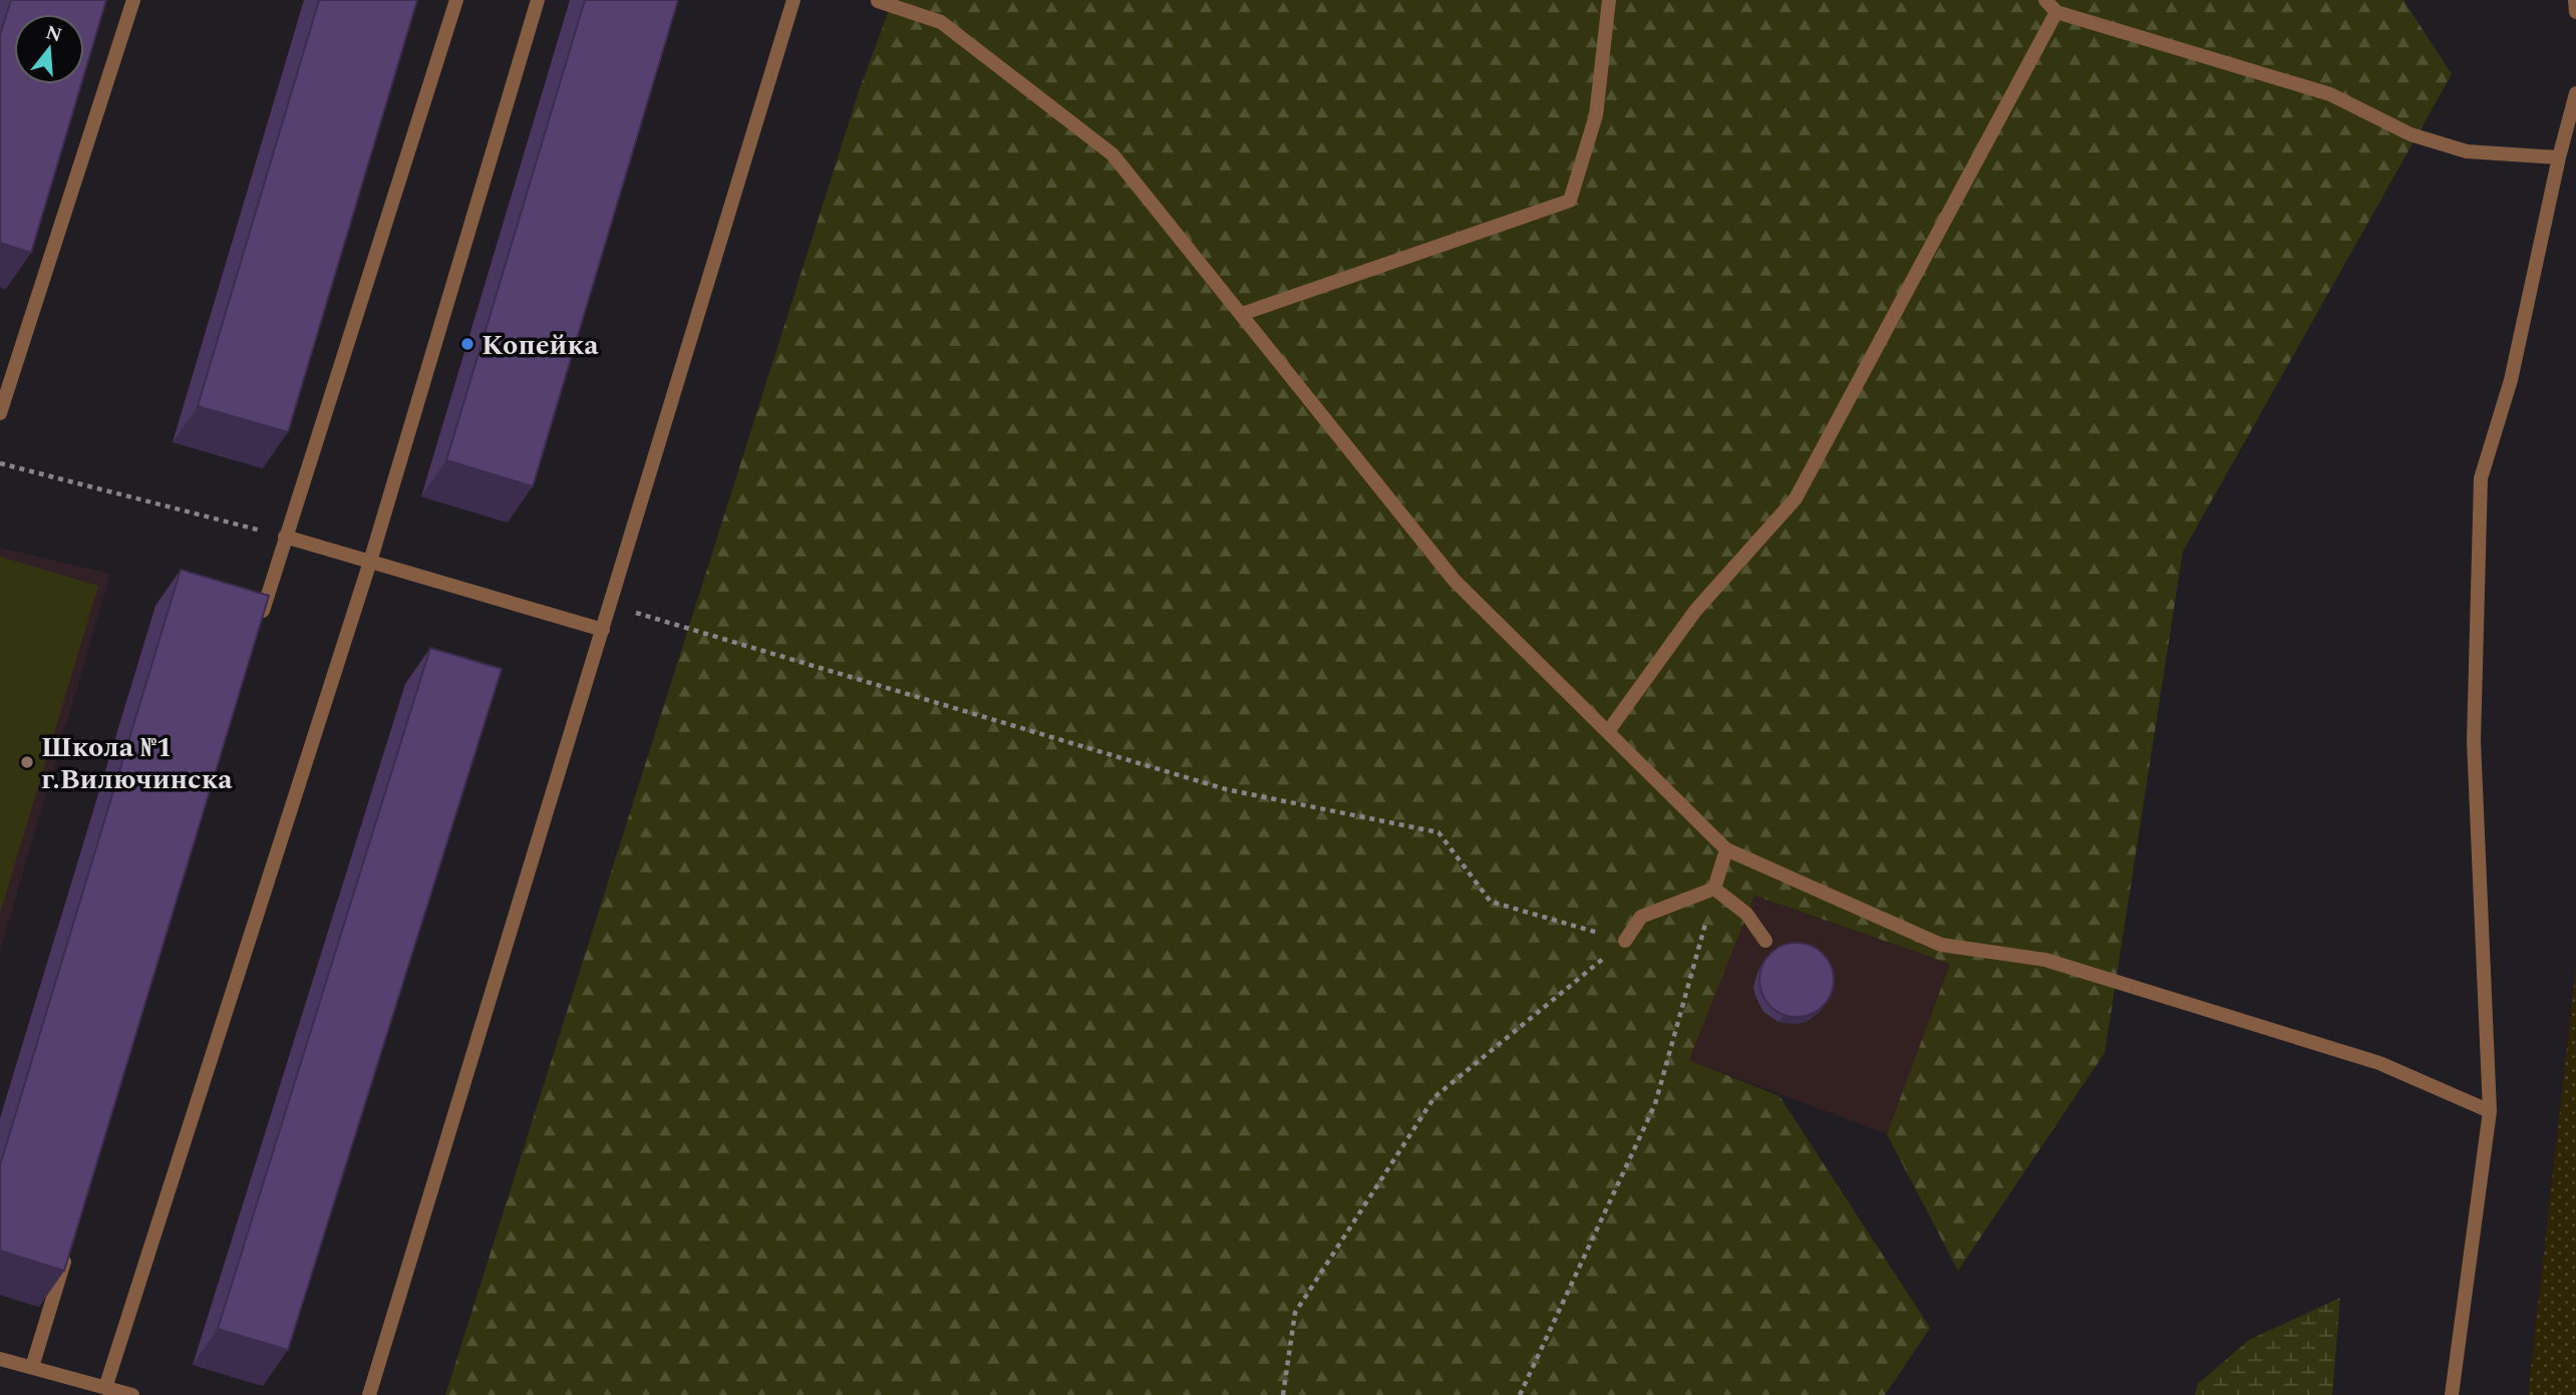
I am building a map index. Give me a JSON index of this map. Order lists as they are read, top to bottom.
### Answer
{
  "places": ["Копейка", "Школа №1 г.Вилючинска"],
  "north": "top"
}
